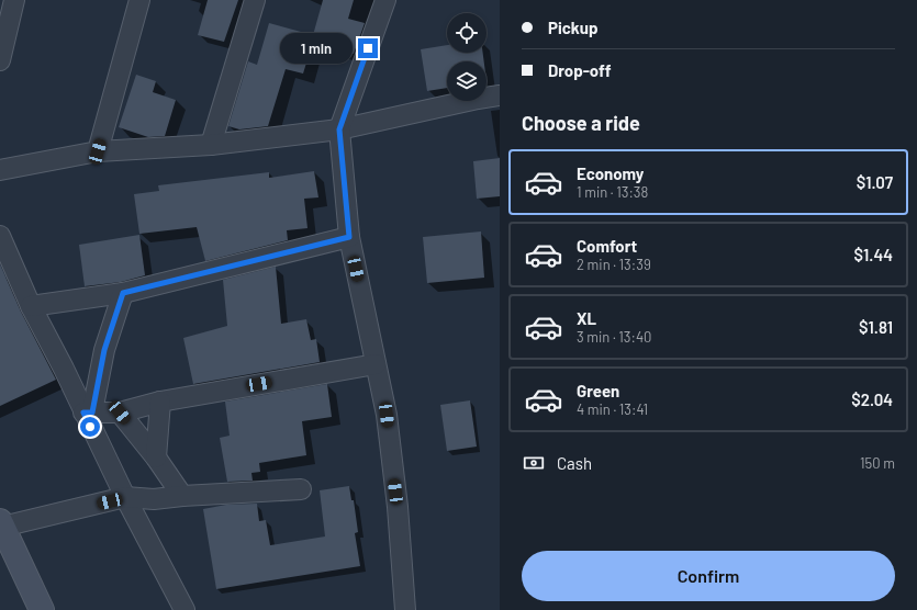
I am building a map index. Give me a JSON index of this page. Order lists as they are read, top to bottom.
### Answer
{
  "page": {
    "banner": ["Pickup", "Drop-off"],
    "bubble": "1 min",
    "heading": "Choose a ride",
    "list": [
      {
        "name": "Economy",
        "note": "1 min · 13:38",
        "value": "$1.07"
      },
      {
        "name": "Comfort",
        "note": "2 min · 13:39",
        "value": "$1.44"
      },
      {
        "name": "XL",
        "note": "3 min · 13:40",
        "value": "$1.81"
      },
      {
        "name": "Green",
        "note": "4 min · 13:41",
        "value": "$2.04"
      }
    ],
    "pay": ["Cash", "150 m"],
    "buttons": "Confirm"
  }
}
